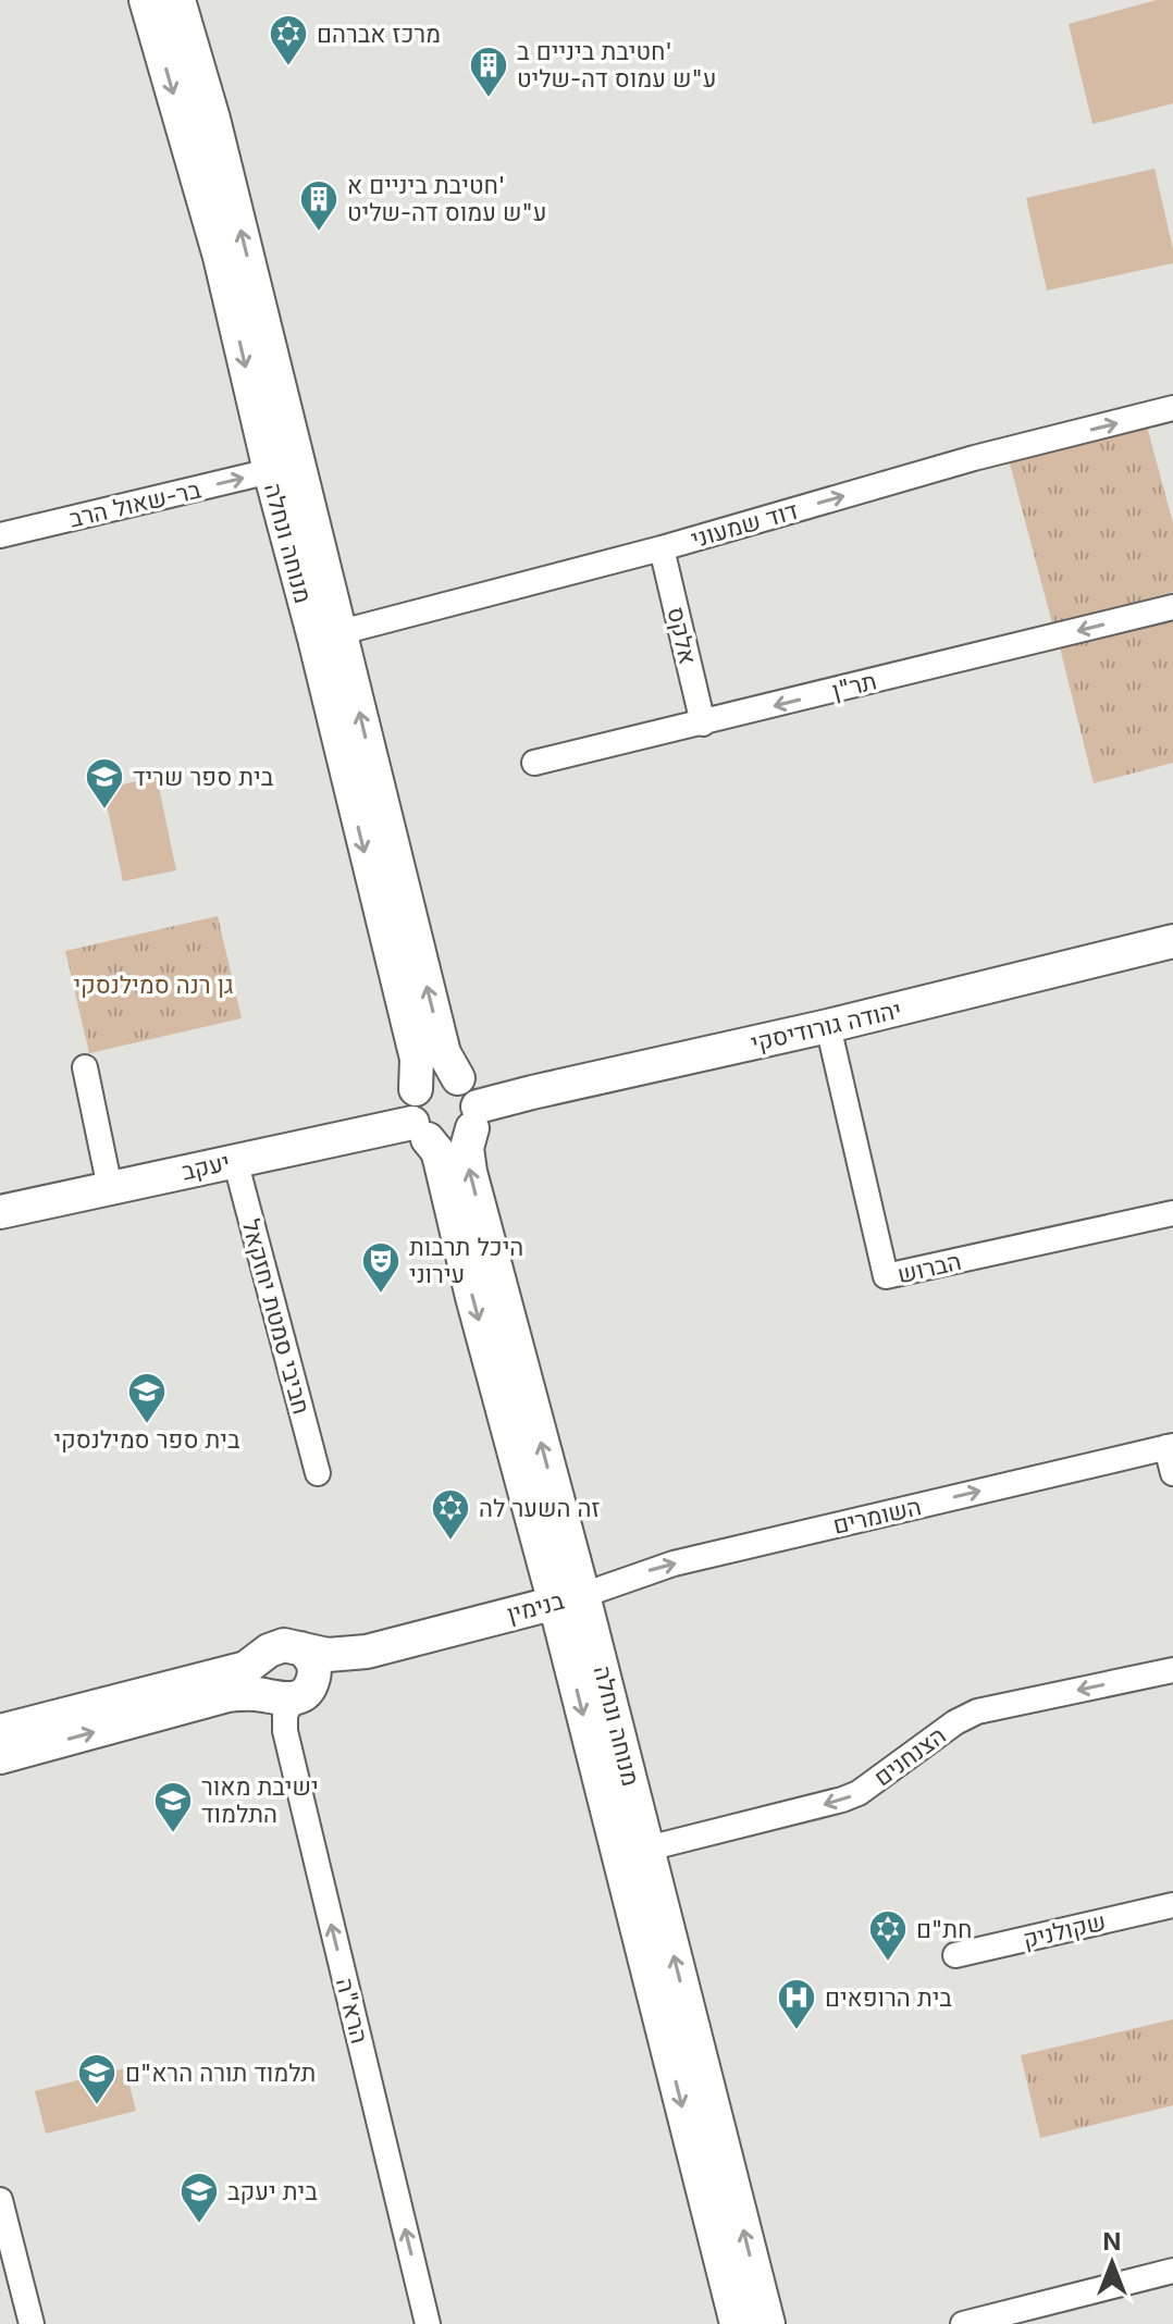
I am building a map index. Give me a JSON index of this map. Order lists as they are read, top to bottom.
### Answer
{
  "streets": {
    "street": [
      "בר-שאול הרב",
      "דוד שמעוני",
      "מנוחה ונחלה",
      "אלקס",
      "תר\"ן",
      "יהודה גורודיסקי",
      "יעקב",
      "הברוש",
      "חביבי סמטת יחזקאל",
      "השומרים",
      "בנימין",
      "הצנחנים",
      "שקולניק",
      "הרא\"ה"
    ]
  },
  "crossings": [
    ["בר-שאול הרב", "מנוחה ונחלה"],
    ["דוד שמעוני", "מנוחה ונחלה"],
    ["דוד שמעוני", "אלקס"],
    ["מנוחה ונחלה", "יהודה גורודיסקי"],
    ["מנוחה ונחלה", "יעקב"],
    ["מנוחה ונחלה", "השומרים"],
    ["מנוחה ונחלה", "בנימין"],
    ["מנוחה ונחלה", "הצנחנים"],
    ["אלקס", "תר\"ן"],
    ["יהודה גורודיסקי", "יעקב"],
    ["יהודה גורודיסקי", "הברוש"],
    ["יעקב", "חביבי סמטת יחזקאל"],
    ["השומרים", "בנימין"],
    ["בנימין", "הרא\"ה"]
  ],
  "one_way": [
    "בר-שאול הרב",
    "דוד שמעוני",
    "תר\"ן",
    "השומרים",
    "הצנחנים",
    "הרא\"ה"
  ],
  "parks": ["גן רנה סמילנסקי"],
  "places": {
    "synagogue": ["מרכז אברהם", "זה השער לה", "חת\"ם"],
    "building": ["חטיבת ביניים ב' ע\"ש עמוס דה-שליט", "חטיבת ביניים א' ע\"ש עמוס דה-שליט"],
    "school or university": [
      "בית ספר שריד",
      "בית ספר סמילנסקי",
      "ישיבת מאור התלמוד",
      "תלמוד תורה הרא\"ם",
      "בית יעקב"
    ],
    "theatre": ["היכל תרבות עירוני"],
    "hospital": ["בית הרופאים"]
  },
  "north": "top"
}
